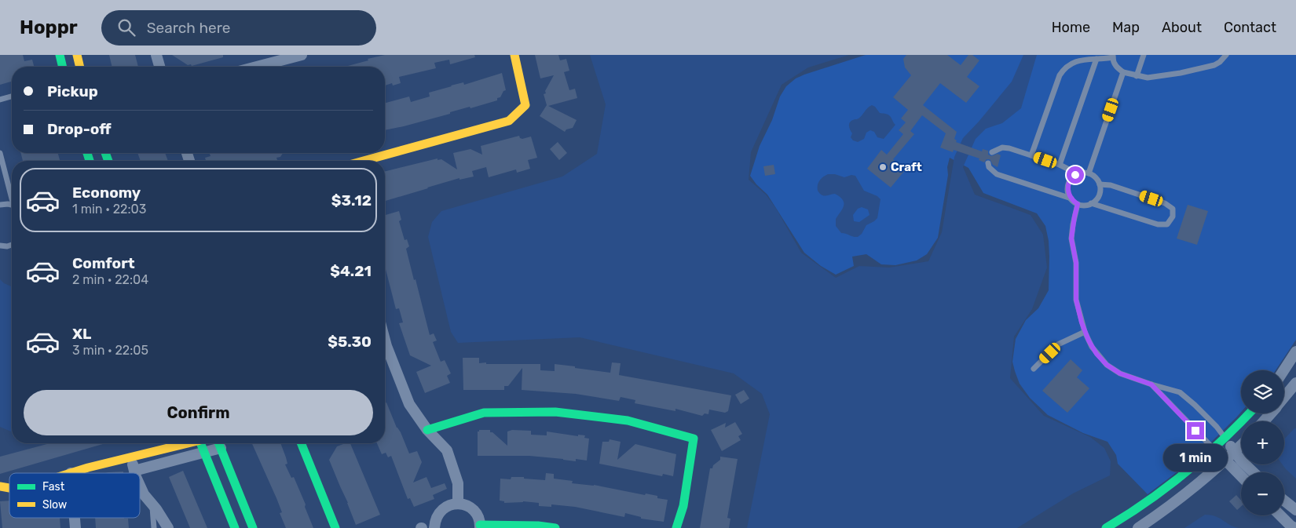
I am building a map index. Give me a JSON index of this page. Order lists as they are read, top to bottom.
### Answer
{
  "places": ["Craft"],
  "legend": ["Fast", "Slow"],
  "page": {
    "header": "Hoppr",
    "search": "Search here",
    "nav": [
      "Home",
      "Map",
      "About",
      "Contact"
    ],
    "banner": ["Pickup", "Drop-off"],
    "list": [
      {
        "name": "Economy",
        "note": "1 min · 22:03",
        "value": "$3.12"
      },
      {
        "name": "Comfort",
        "note": "2 min · 22:04",
        "value": "$4.21"
      },
      {
        "name": "XL",
        "note": "3 min · 22:05",
        "value": "$5.30"
      }
    ],
    "map_buttons": ["+", "−"],
    "buttons": "Confirm",
    "bubble": "1 min"
  }
}
